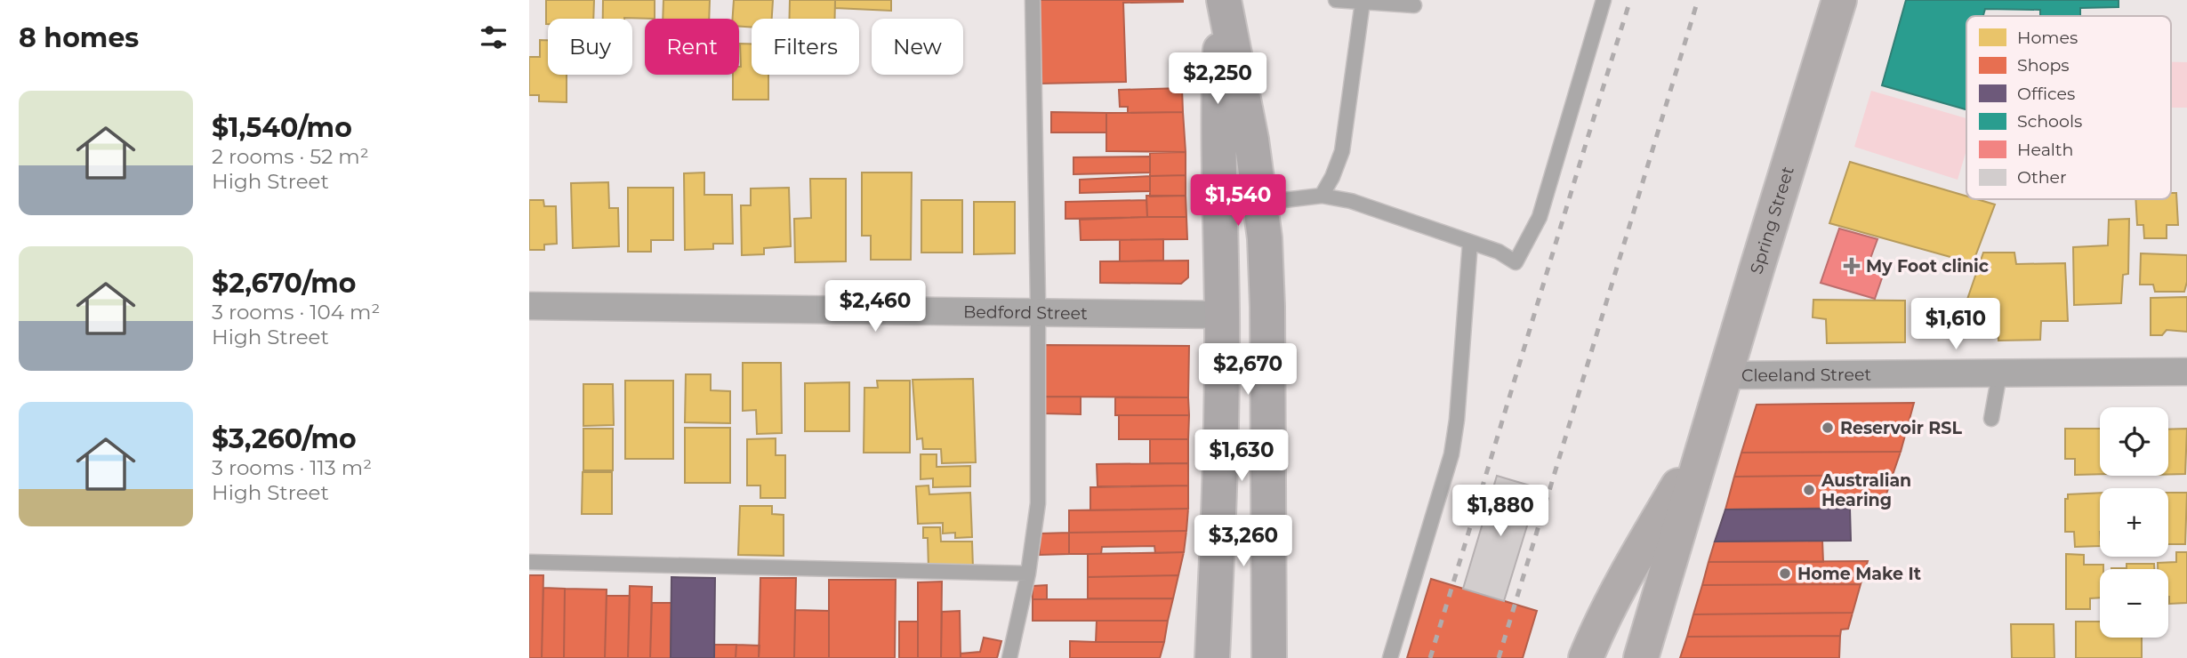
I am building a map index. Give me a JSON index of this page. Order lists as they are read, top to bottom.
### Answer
{
  "streets": {
    "main road": ["Spring Street"],
    "street": ["Bedford Street", "Cleeland Street"]
  },
  "crossings": [
    ["Spring Street", "Cleeland Street"]
  ],
  "places": {
    "health": ["My Foot clinic"],
    "other": ["Reservoir RSL", "Australian Hearing", "Home Make It"]
  },
  "legend": [
    "Homes",
    "Shops",
    "Offices",
    "Schools",
    "Health",
    "Other"
  ],
  "page": {
    "heading": "8 homes",
    "chip": [
      "Buy",
      "Rent",
      "Filters",
      "New"
    ],
    "price": [
      "$2,250",
      "$1,540",
      "$2,460",
      "$1,610",
      "$2,670",
      "$1,630",
      "$1,880",
      "$3,260"
    ],
    "list": [
      {
        "name": "$1,540/mo",
        "note": "2 rooms · 52 m² · High Street"
      },
      {
        "name": "$2,670/mo",
        "note": "3 rooms · 104 m² · High Street"
      },
      {
        "name": "$3,260/mo",
        "note": "3 rooms · 113 m² · High Street"
      }
    ],
    "map_buttons": ["+", "−"]
  }
}
